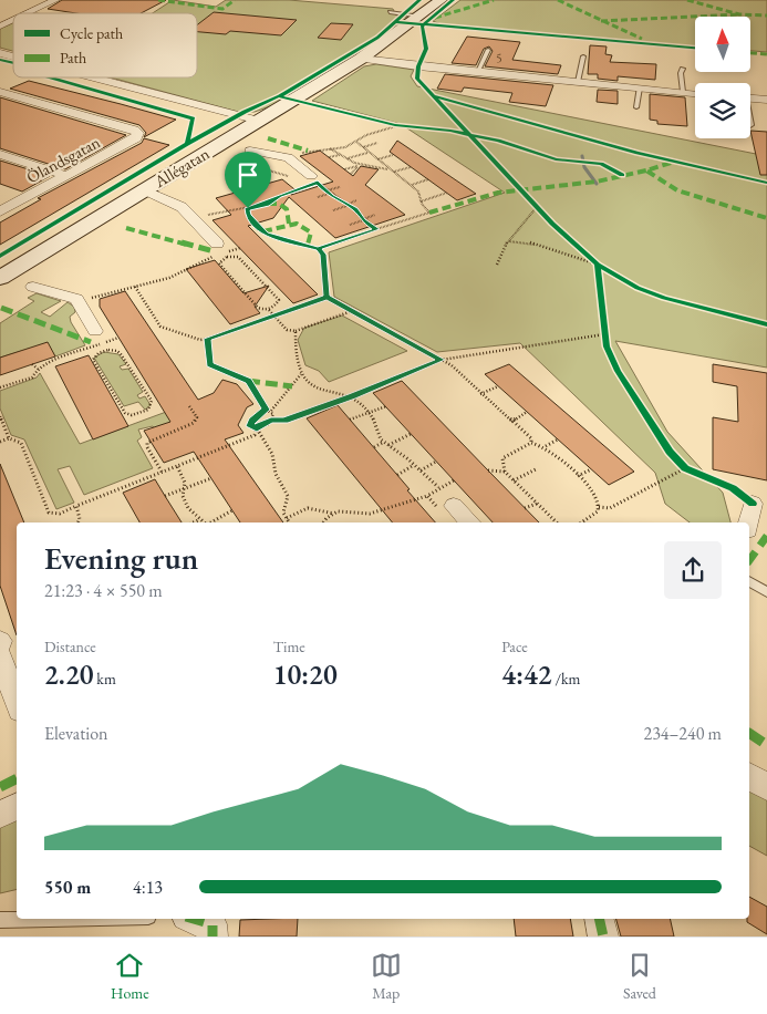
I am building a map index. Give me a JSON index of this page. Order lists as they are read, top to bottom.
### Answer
{
  "streets": {
    "street": ["Ölandsgatan", "Allégatan"]
  },
  "house_numbers": ["5"],
  "legend": ["Cycle path", "Path"],
  "north": "top",
  "page": {
    "heading": ["Evening run", "21:23 · 4 × 550 m"],
    "stats": [
      ["Distance", "2.20 km"],
      ["Time", "10:20"],
      ["Pace", "4:42 /km"]
    ],
    "chart": ["Elevation", "234–240 m"],
    "list": [
      {
        "name": "550 m",
        "note": "4:13"
      }
    ],
    "tabs": ["Home", "Map", "Saved"]
  }
}
